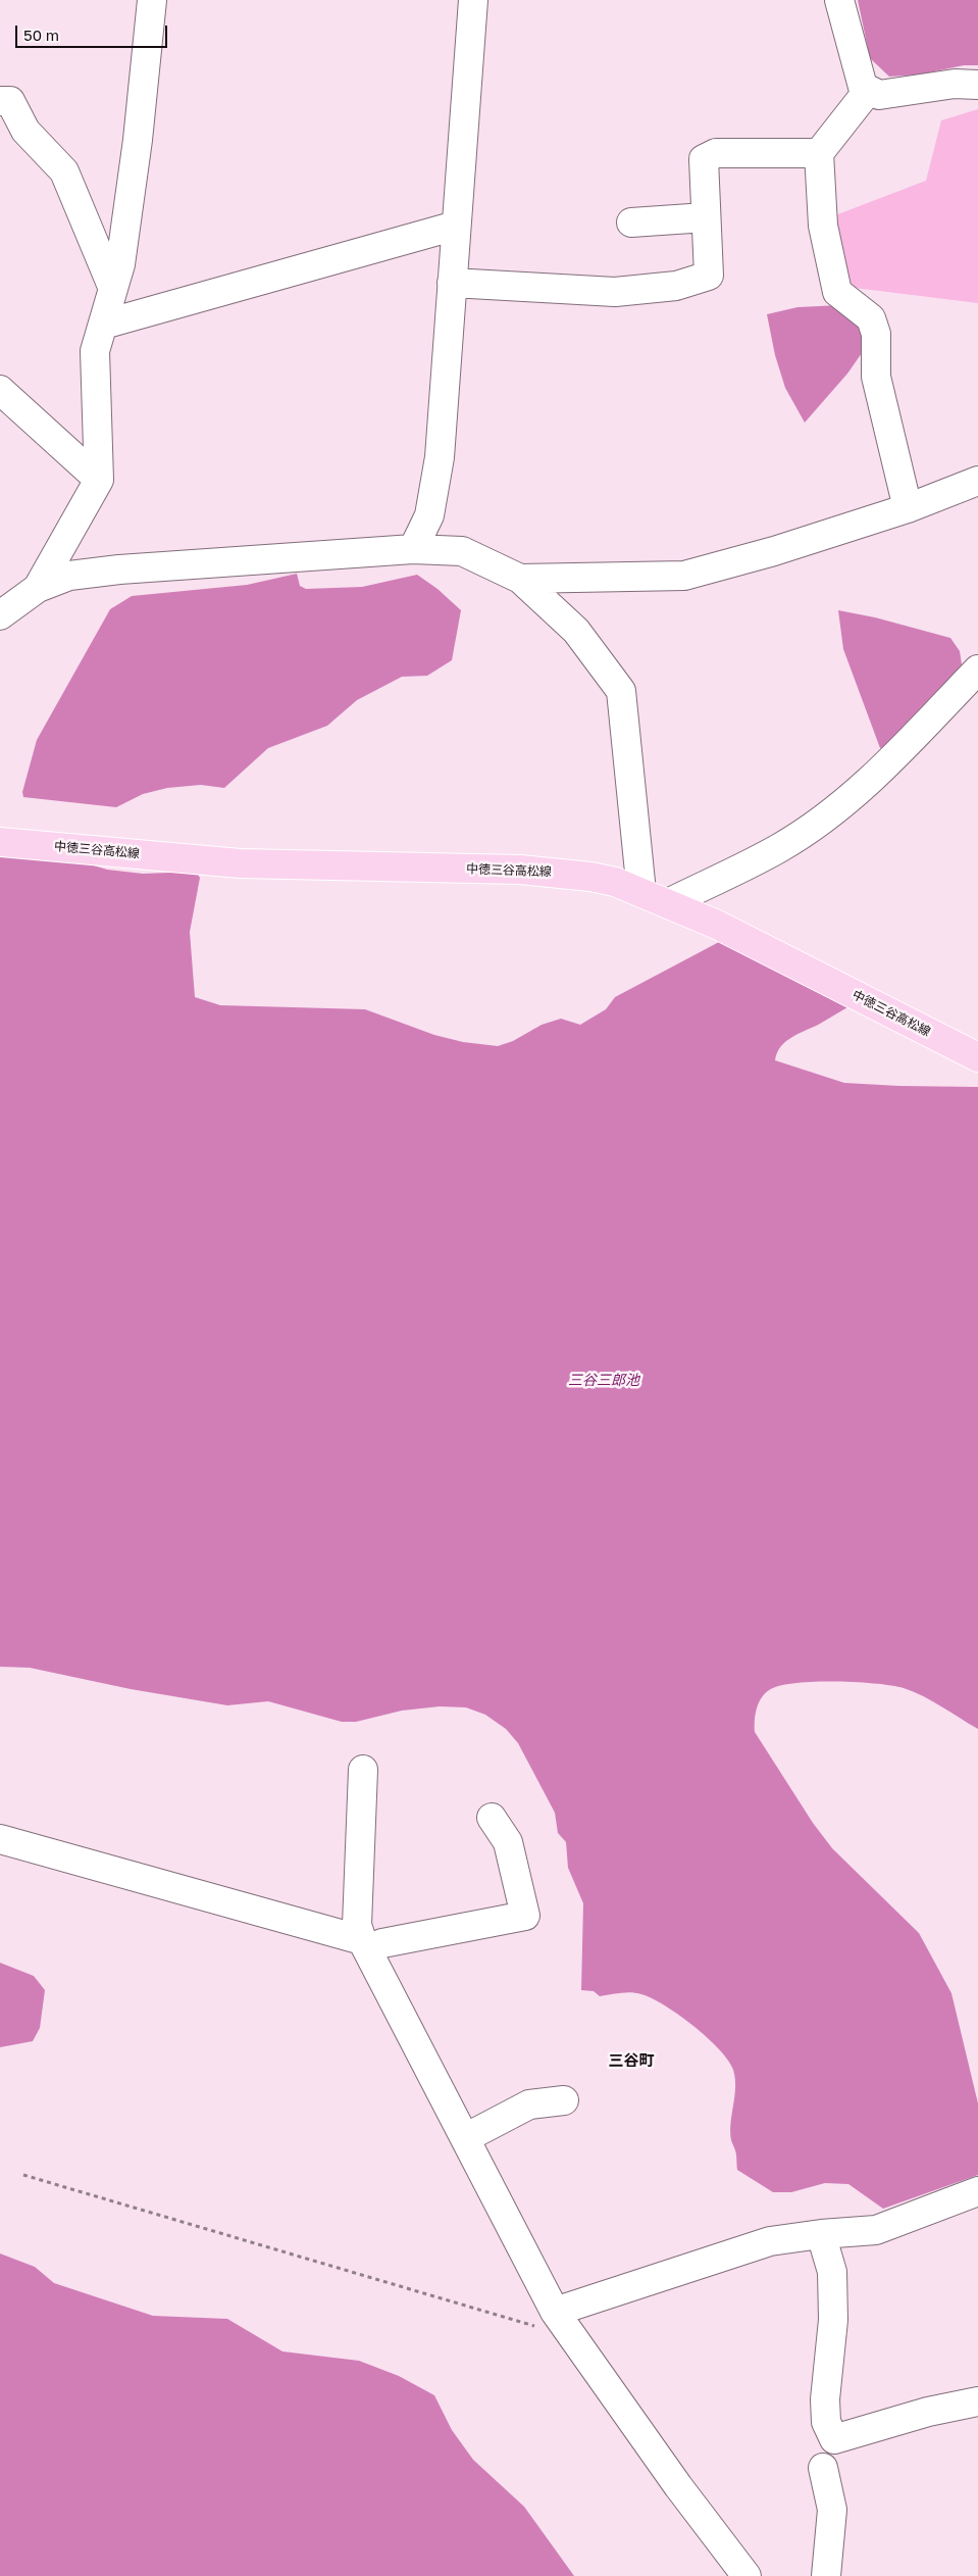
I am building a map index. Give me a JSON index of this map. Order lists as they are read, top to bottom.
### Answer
{
  "streets": {
    "main road": ["中徳三谷高松線"]
  },
  "districts": ["三谷町"],
  "water": ["三谷三郎池"],
  "scale_bar": "50 m"
}
